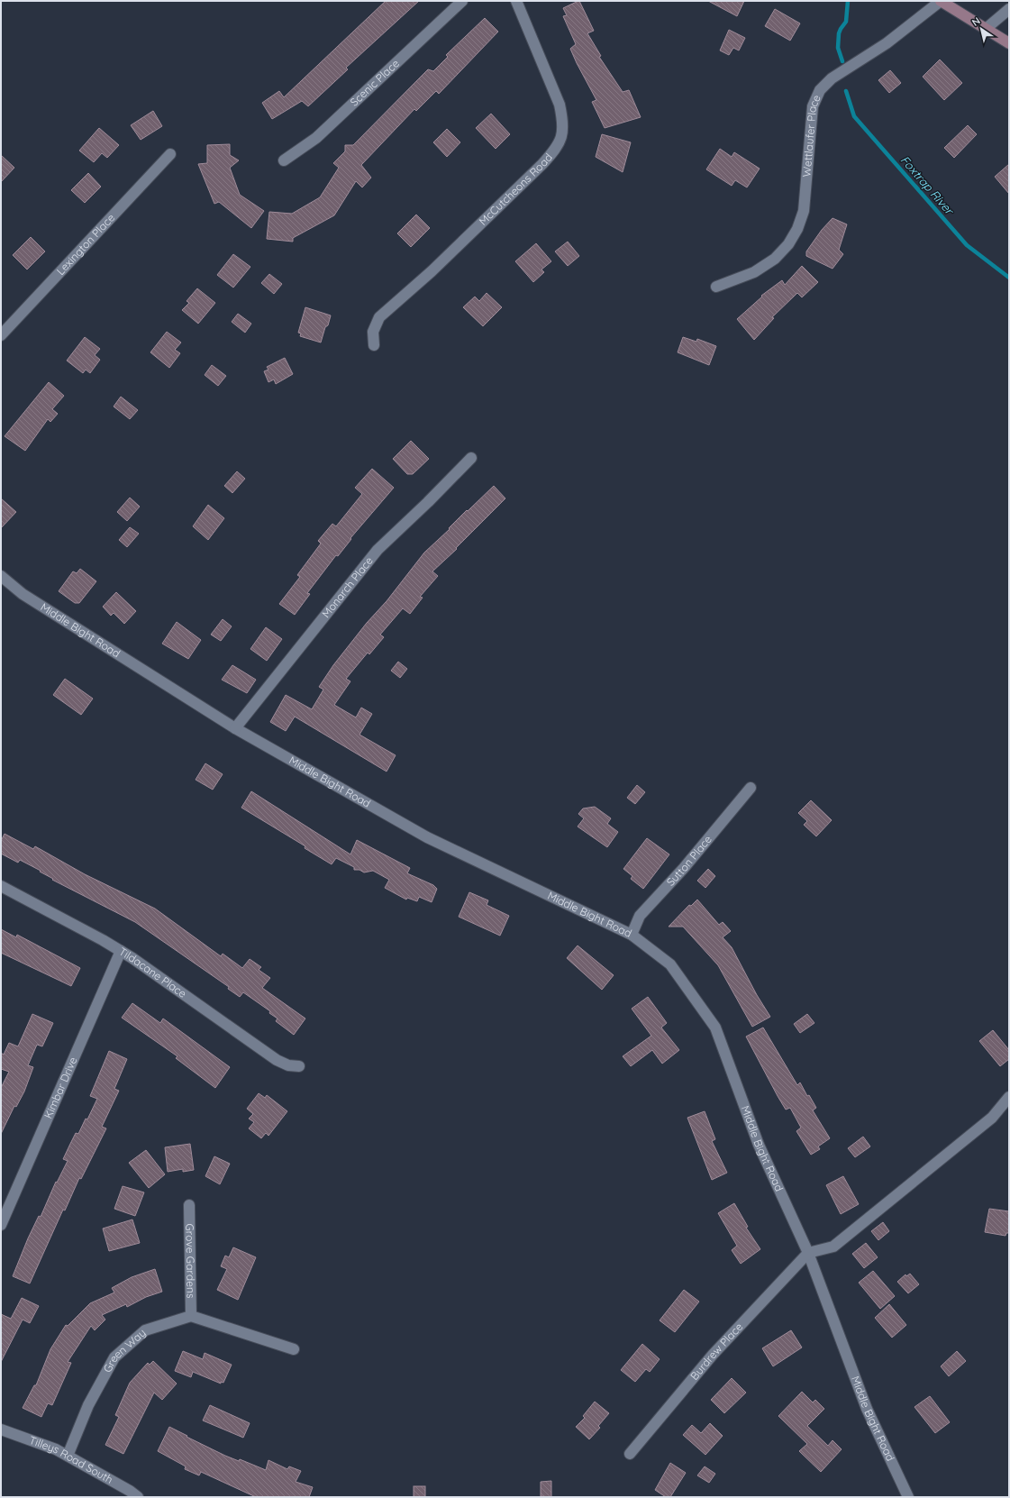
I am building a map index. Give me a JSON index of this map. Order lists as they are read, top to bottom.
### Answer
{
  "streets": {
    "street": [
      "Scenic Place",
      "Wettlaufer Place",
      "McCutcheons Road",
      "Lexington Place",
      "Monarch Place",
      "Middle Bight Road",
      "Sutton Place",
      "Tildacane Place",
      "Kimbar Drive",
      "Grove Gardens",
      "Burdrew Place",
      "Green Way",
      "Tilleys Road South"
    ]
  },
  "crossings": [
    ["Monarch Place", "Middle Bight Road"],
    ["Middle Bight Road", "Sutton Place"],
    ["Middle Bight Road", "Burdrew Place"],
    ["Tildacane Place", "Kimbar Drive"],
    ["Grove Gardens", "Green Way"],
    ["Green Way", "Tilleys Road South"]
  ],
  "water": ["Foxtrap River"],
  "north": "top left"
}
